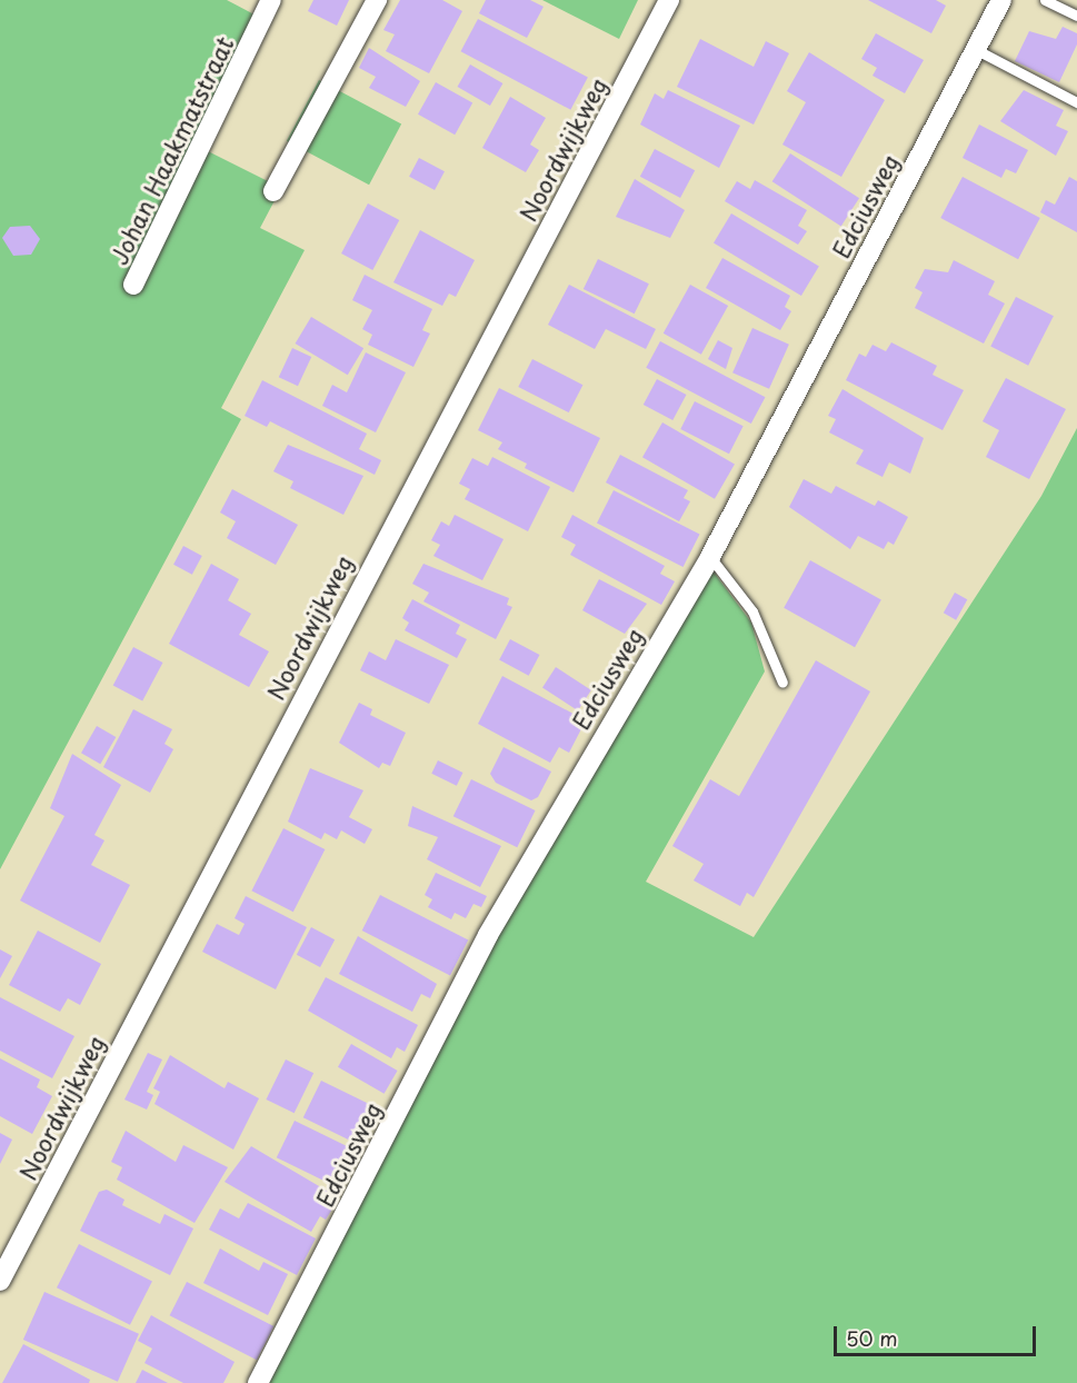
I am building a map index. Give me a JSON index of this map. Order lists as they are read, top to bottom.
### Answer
{
  "streets": {
    "street": ["Noordwijkweg", "Johan Haakmatstraat", "Edciusweg"]
  },
  "scale_bar": "50 m"
}
